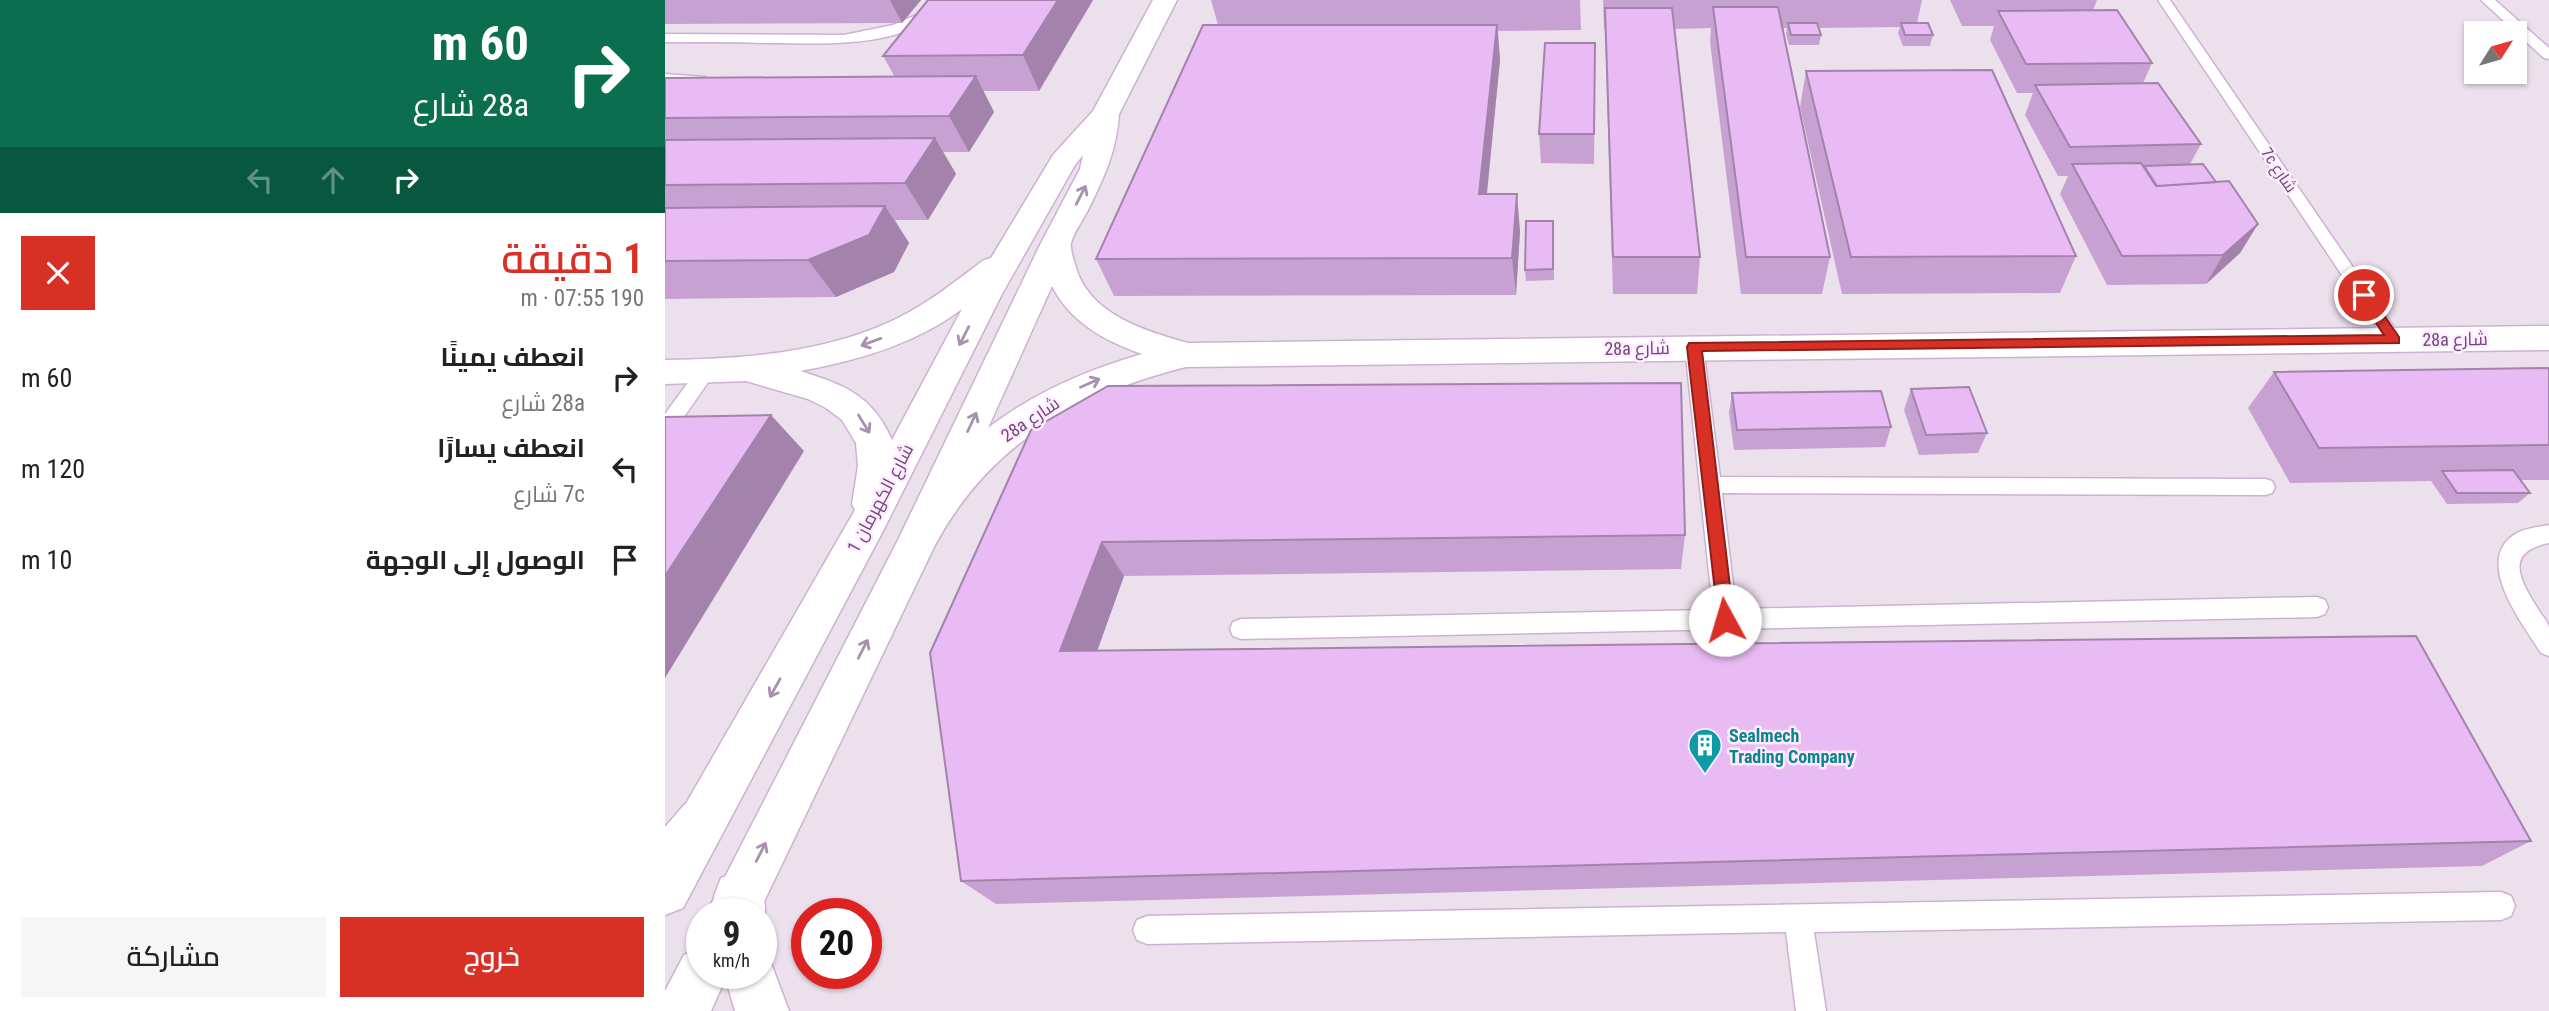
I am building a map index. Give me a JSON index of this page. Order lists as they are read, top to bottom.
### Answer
{
  "streets": {
    "street": ["28a شارع", "شارع الكهرمان 1"],
    "lane": ["7c شارع"]
  },
  "crossings": [
    ["7c شارع", "28a شارع"],
    ["28a شارع", "شارع الكهرمان 1"]
  ],
  "places": {
    "building": ["Sealmech Trading Company"]
  },
  "north": "top right",
  "page": {
    "turn": ["60 m", "28a شارع"],
    "heading": ["1 دقيقة", "190 m · 07:55"],
    "list": [
      {
        "name": "انعطف يمينًا",
        "note": "28a شارع",
        "value": "60 m"
      },
      {
        "name": "انعطف يسارًا",
        "note": "7c شارع",
        "value": "120 m"
      },
      {
        "name": "الوصول إلى الوجهة",
        "value": "10 m"
      }
    ],
    "speed": "9 km/h",
    "limit": "20",
    "buttons": ["خروج", "مشاركة"]
  }
}
